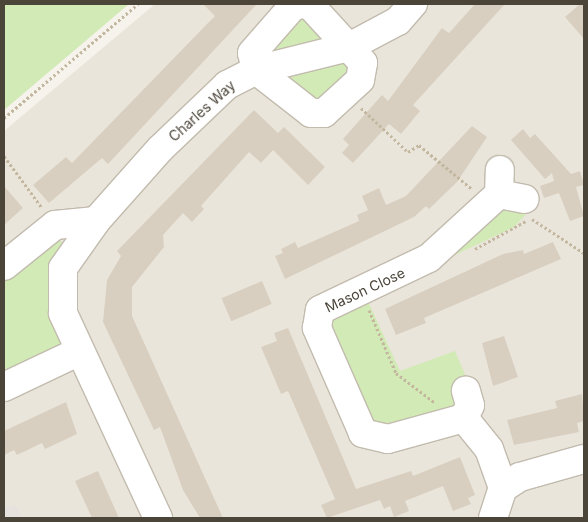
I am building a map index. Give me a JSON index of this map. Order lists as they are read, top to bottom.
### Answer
{
  "streets": {
    "street": ["Charles Way", "Mason Close"]
  }
}
